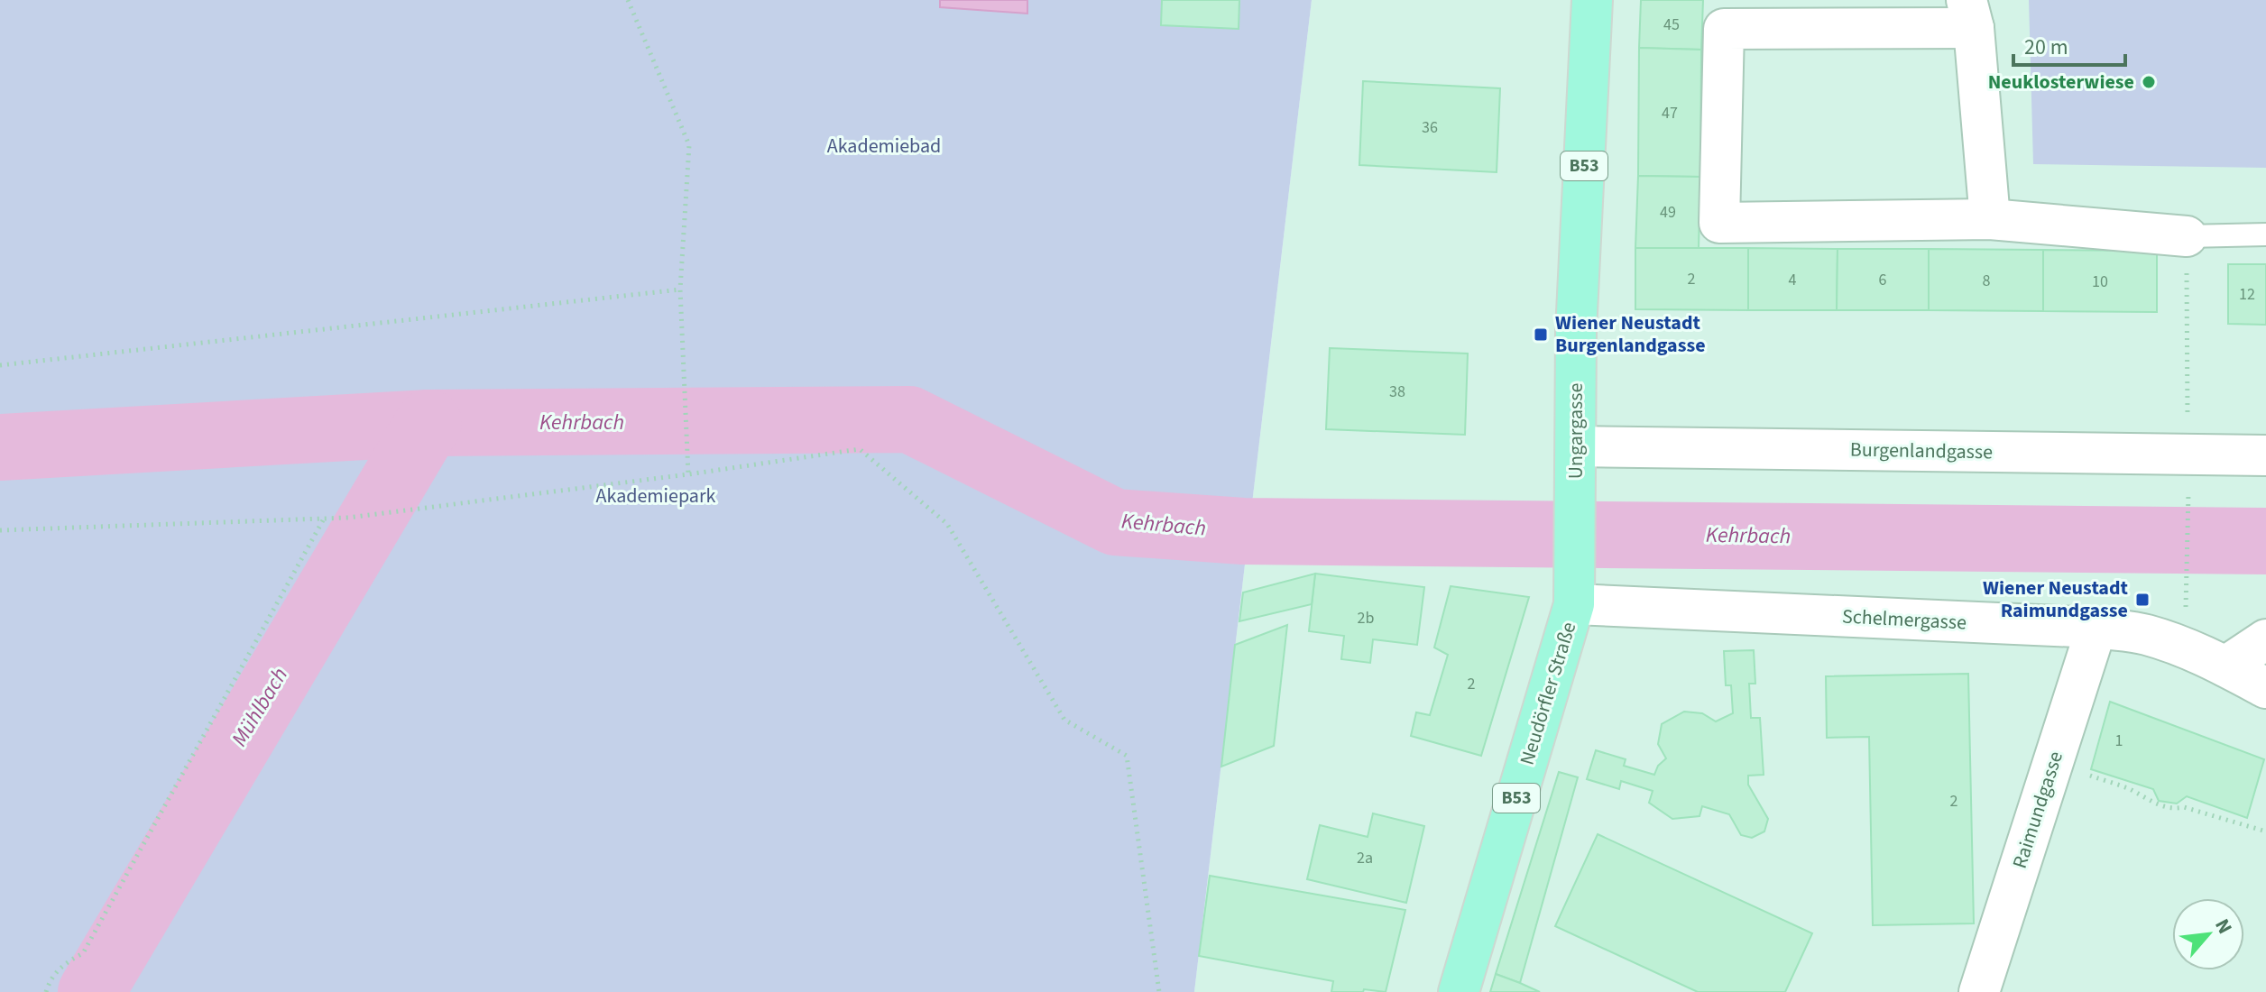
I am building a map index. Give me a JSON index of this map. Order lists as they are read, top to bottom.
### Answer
{
  "streets": {
    "main road": ["B53", "Ungargasse", "Neudörfler Straße"],
    "street": ["Burgenlandgasse", "Schelmergasse", "Raimundgasse"]
  },
  "crossings": [
    ["Ungargasse", "Burgenlandgasse"],
    ["Ungargasse", "Neudörfler Straße"],
    ["Schelmergasse", "Neudörfler Straße"],
    ["Schelmergasse", "Raimundgasse"]
  ],
  "water": ["Kehrbach", "Mühlbach"],
  "parks": ["Akademiebad", "Akademiepark"],
  "places": {
    "other": ["Neuklosterwiese"],
    "transit": ["Wiener Neustadt Burgenlandgasse", "Wiener Neustadt Raimundgasse"]
  },
  "house_numbers": [
    "45",
    "47",
    "36",
    "49",
    "2",
    "4",
    "6",
    "8",
    "10",
    "12",
    "38",
    "2b",
    "2",
    "1",
    "2",
    "2a"
  ],
  "scale_bar": "20 m",
  "north": "top right"
}
